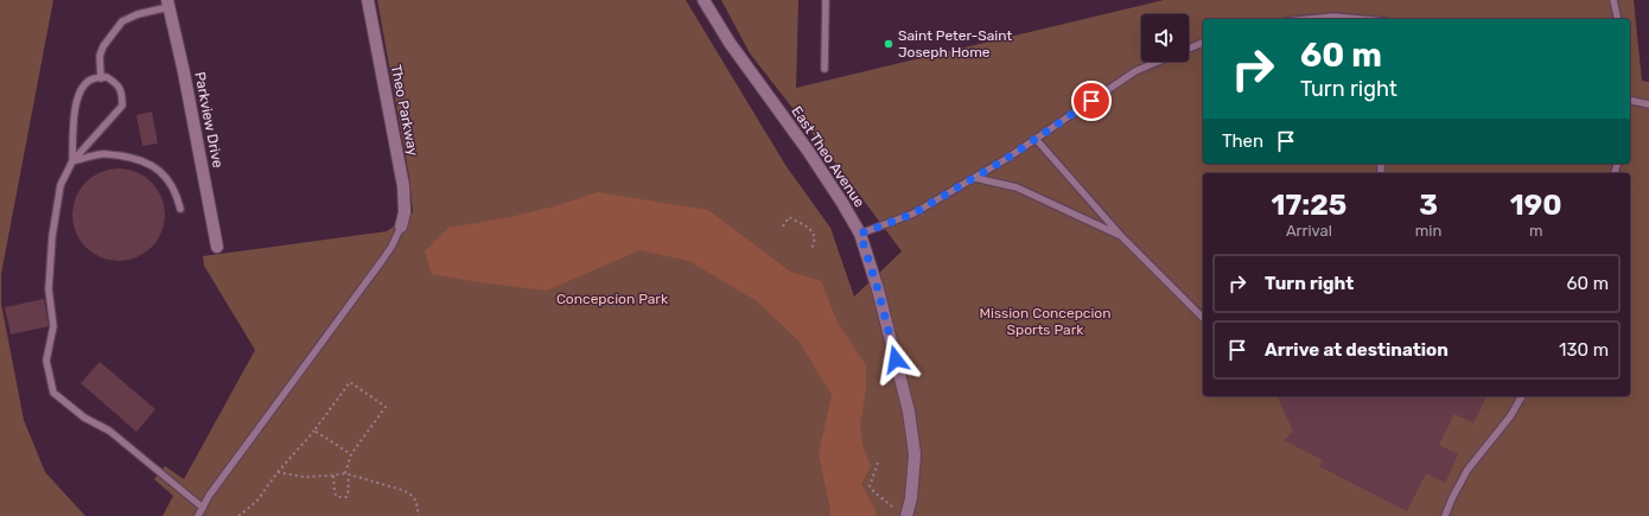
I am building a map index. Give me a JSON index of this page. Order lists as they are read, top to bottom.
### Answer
{
  "streets": {
    "street": ["Theo Parkway", "Parkview Drive", "East Theo Avenue"]
  },
  "parks": ["Concepcion Park", "Mission Concepcion Sports Park"],
  "places": ["Saint Peter-Saint Joseph Home"],
  "page": {
    "turn": ["60 m", "Turn right"],
    "then": "Then",
    "eta": [
      "17:25",
      "Arrival",
      "3",
      "min",
      "190",
      "m"
    ],
    "list": [
      {
        "name": "Turn right",
        "value": "60 m"
      },
      {
        "name": "Arrive at destination",
        "value": "130 m"
      }
    ]
  }
}
